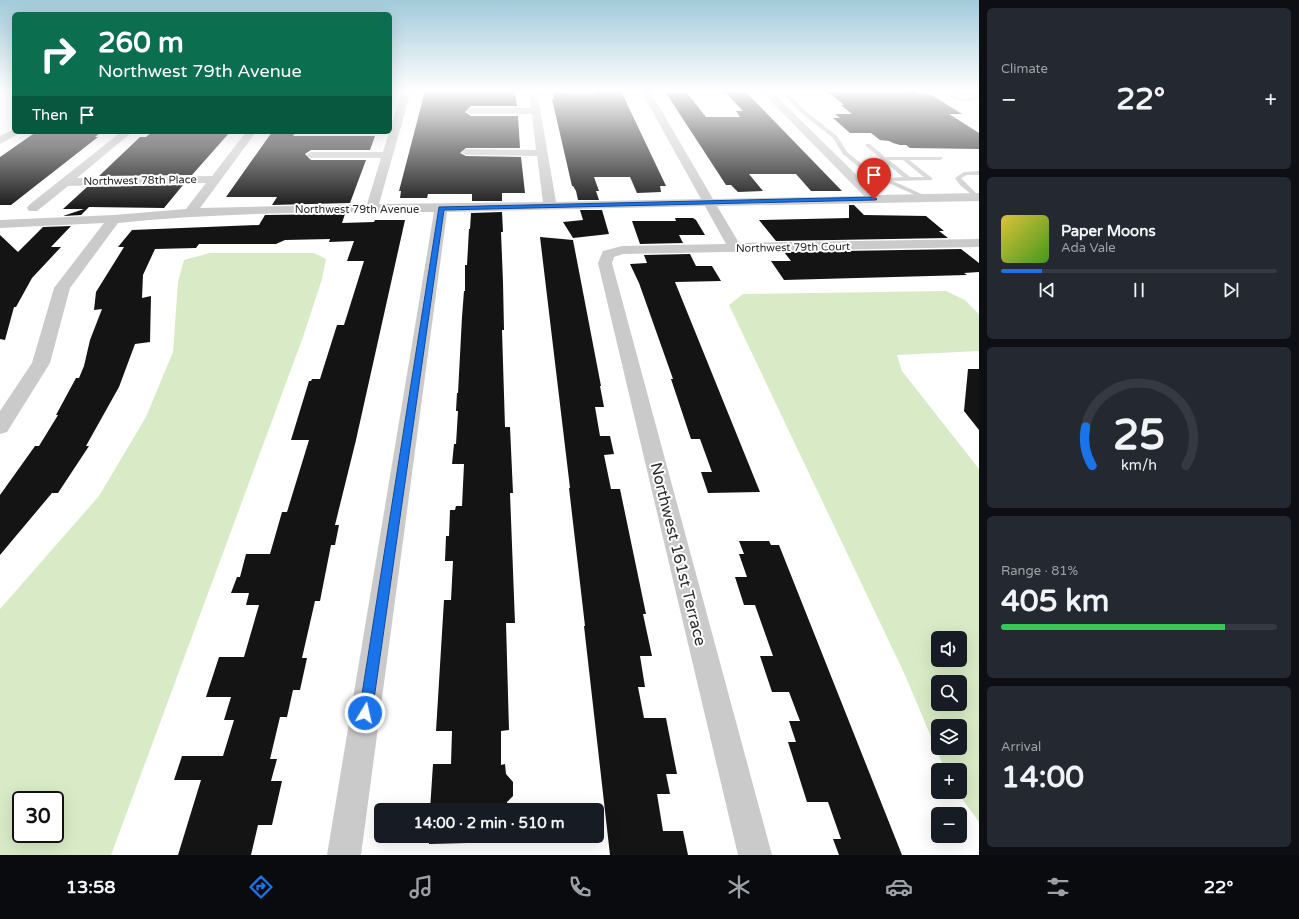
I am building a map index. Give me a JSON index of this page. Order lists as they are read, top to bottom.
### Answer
{
  "streets": {
    "street": [
      "Northwest 78th Place",
      "Northwest 79th Avenue",
      "Northwest 79th Court",
      "Northwest 161st Terrace"
    ]
  },
  "crossings": [
    ["Northwest 79th Court", "Northwest 161st Terrace"]
  ],
  "page": {
    "tile": [
      "Climate",
      ["Range · 81%", "405 km"],
      ["Arrival", "14:00"]
    ],
    "turn": ["260 m", "Northwest 79th Avenue"],
    "heat": ["−", "22°", "+"],
    "then": "Then",
    "song": ["Paper Moons", "Ada Vale"],
    "map_buttons": ["+", "−"],
    "limit": "30",
    "trip": "14:00 · 2 min · 510 m",
    "tabs": ["13:58", "22°"],
    "gauge": ["25", "km/h"]
  }
}
